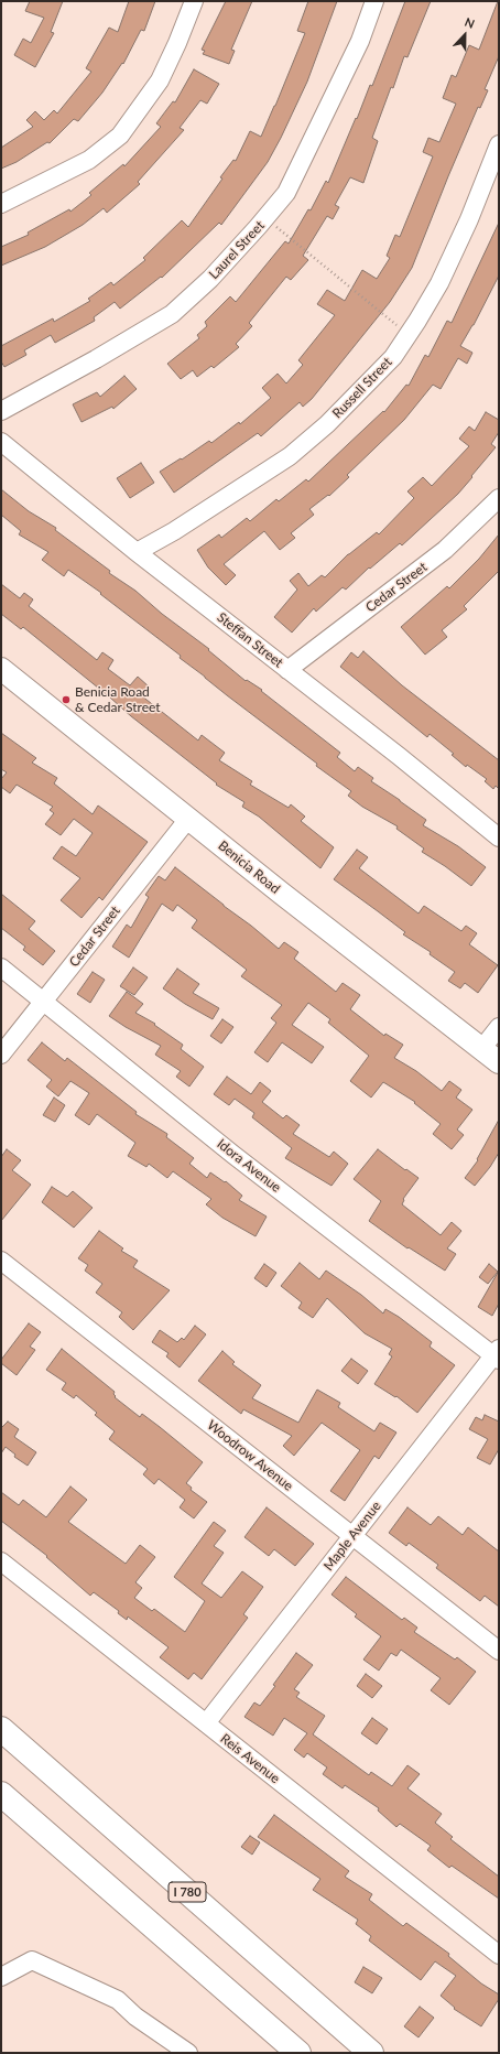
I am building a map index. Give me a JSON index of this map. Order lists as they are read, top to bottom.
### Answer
{
  "streets": {
    "highway": ["I 780"],
    "main road": ["Benicia Road"],
    "street": [
      "Laurel Street",
      "Russell Street",
      "Cedar Street",
      "Steffan Street",
      "Idora Avenue",
      "Woodrow Avenue",
      "Maple Avenue",
      "Reis Avenue"
    ]
  },
  "crossings": [
    ["Russell Street", "Steffan Street"],
    ["Cedar Street", "Steffan Street"],
    ["Cedar Street", "Benicia Road"],
    ["Cedar Street", "Idora Avenue"],
    ["Idora Avenue", "Maple Avenue"],
    ["Woodrow Avenue", "Maple Avenue"],
    ["Maple Avenue", "Reis Avenue"]
  ],
  "places": ["Benicia Road & Cedar Street"],
  "north": "top"
}
